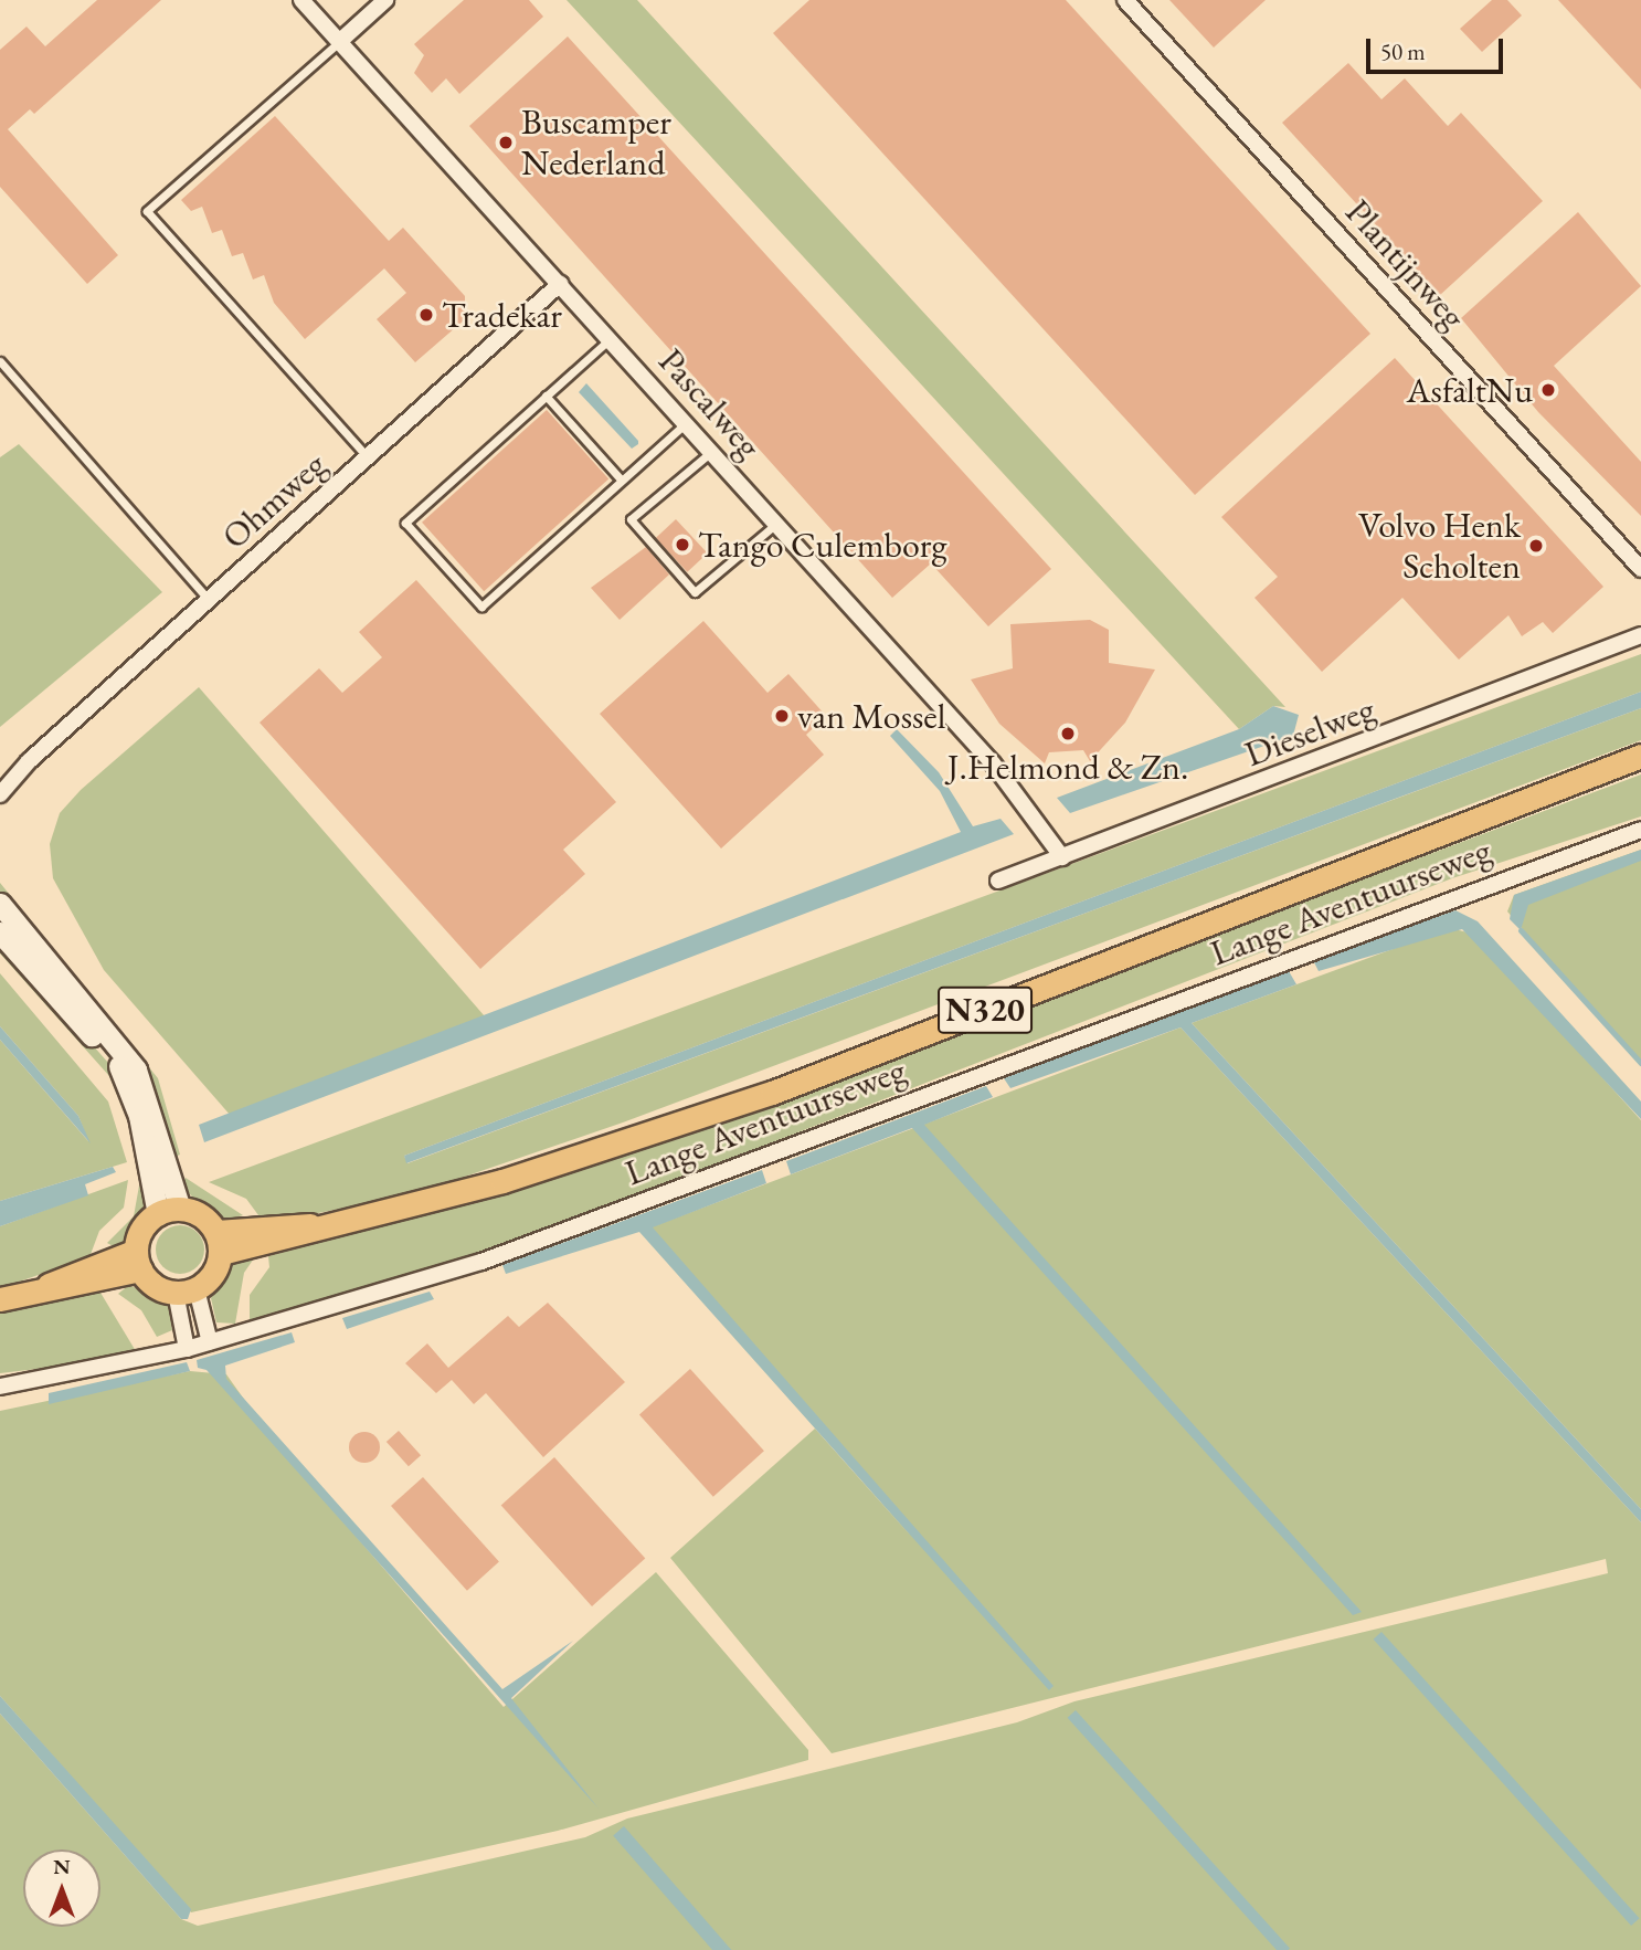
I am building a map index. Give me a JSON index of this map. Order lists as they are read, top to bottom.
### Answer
{
  "streets": {
    "main road": ["N320"],
    "street": [
      "Plantijnweg",
      "Pascalweg",
      "Ohmweg",
      "Dieselweg",
      "Lange Aventuurseweg"
    ]
  },
  "crossings": [
    ["Pascalweg", "Ohmweg"],
    ["Pascalweg", "Dieselweg"]
  ],
  "places": [
    "Buscamper Nederland",
    "Tradekar",
    "AsfaltNu",
    "Tango Culemborg",
    "Volvo Henk Scholten",
    "van Mossel",
    "J.Helmond & Zn."
  ],
  "scale_bar": "50 m",
  "north": "top"
}
